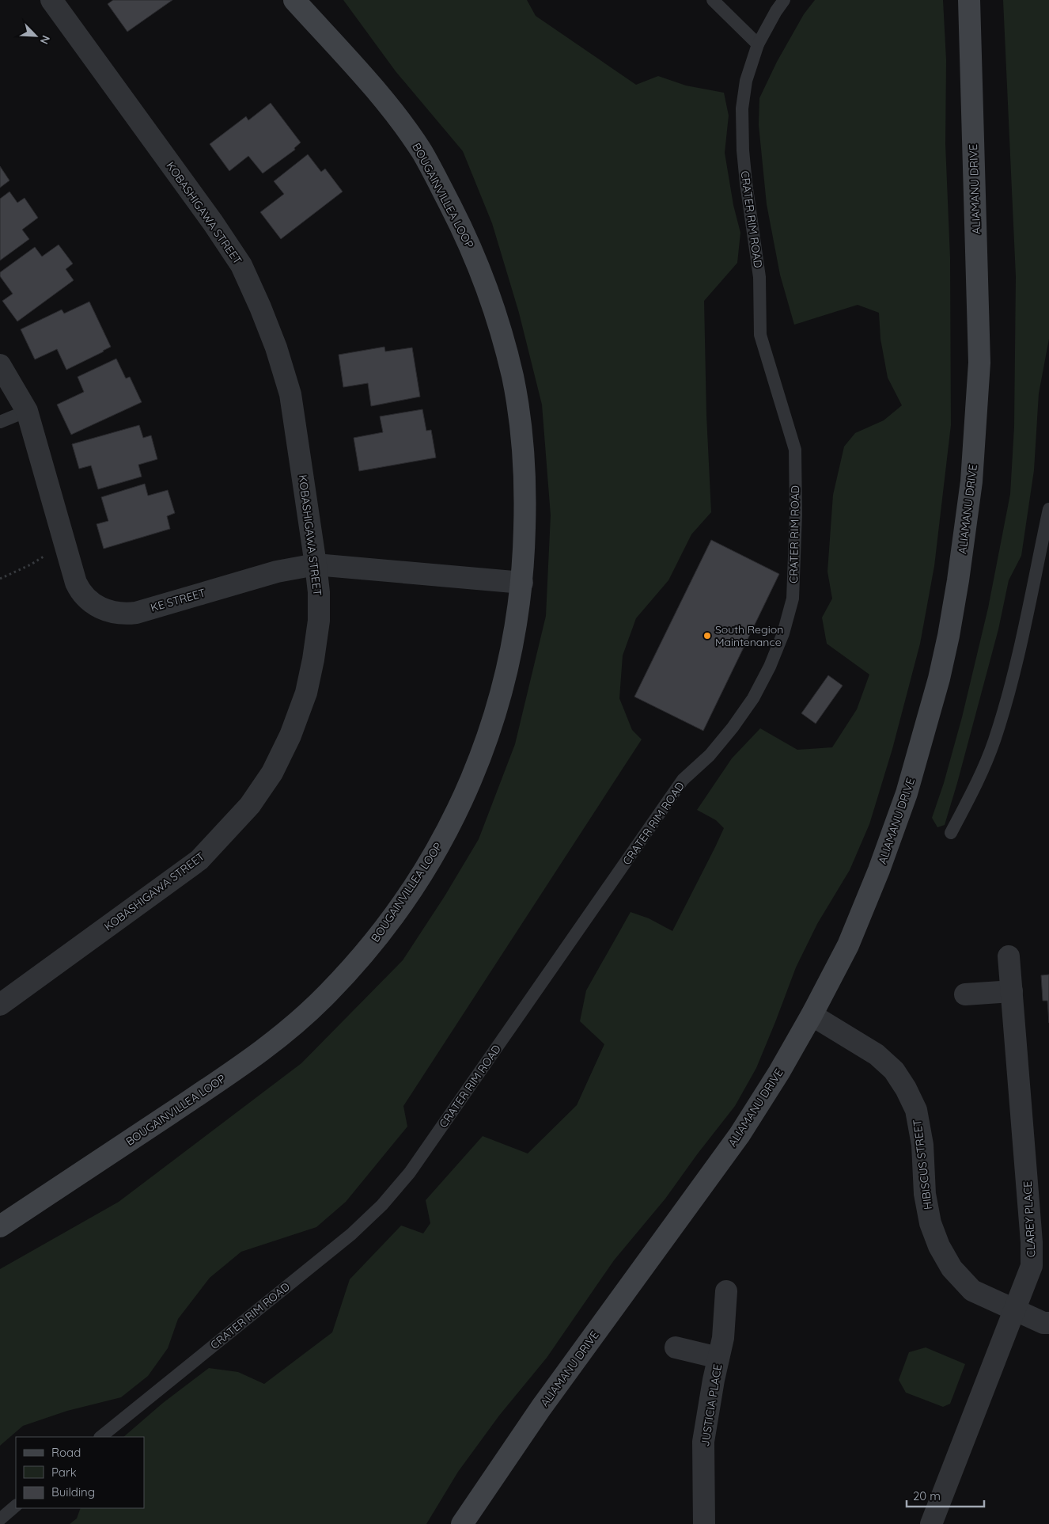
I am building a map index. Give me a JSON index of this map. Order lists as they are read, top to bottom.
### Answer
{
  "streets": {
    "street": [
      "ALIAMANU DRIVE",
      "BOUGAINVILLEA LOOP",
      "KOBASHIGAWA STREET",
      "KE STREET",
      "HIBISCUS STREET",
      "CLAREY PLACE",
      "JUSTICIA PLACE"
    ],
    "lane": ["CRATER RIM ROAD"]
  },
  "crossings": [
    ["ALIAMANU DRIVE", "HIBISCUS STREET"],
    ["BOUGAINVILLEA LOOP", "KE STREET"],
    ["KOBASHIGAWA STREET", "KE STREET"],
    ["HIBISCUS STREET", "CLAREY PLACE"]
  ],
  "places": ["South Region Maintenance"],
  "legend": ["Road", "Park", "Building"],
  "scale_bar": "20 m",
  "north": "bottom right"
}
